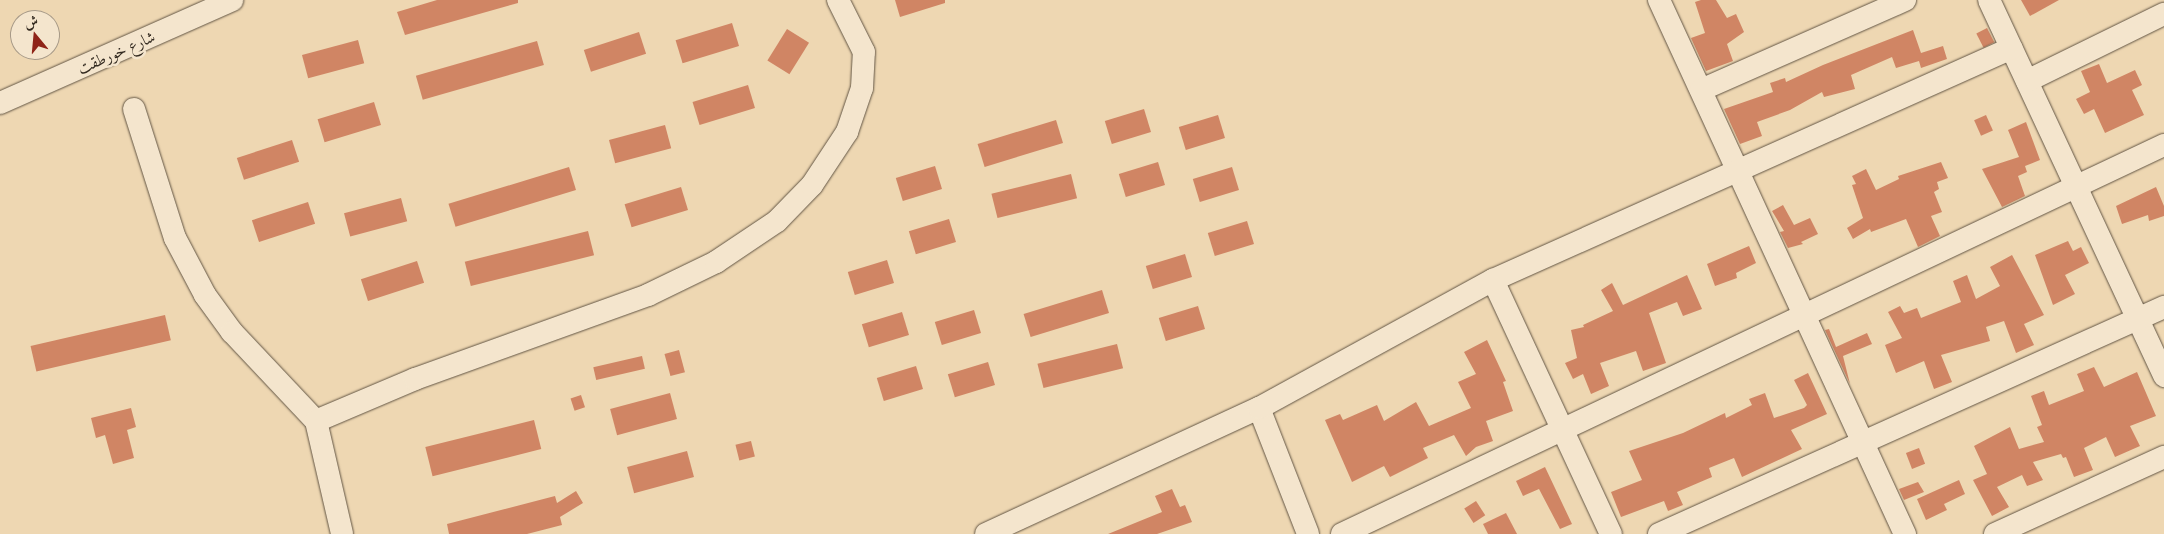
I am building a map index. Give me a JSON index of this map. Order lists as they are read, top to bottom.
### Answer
{
  "streets": {
    "street": ["شارع خورطقت"]
  },
  "north": "top"
}
